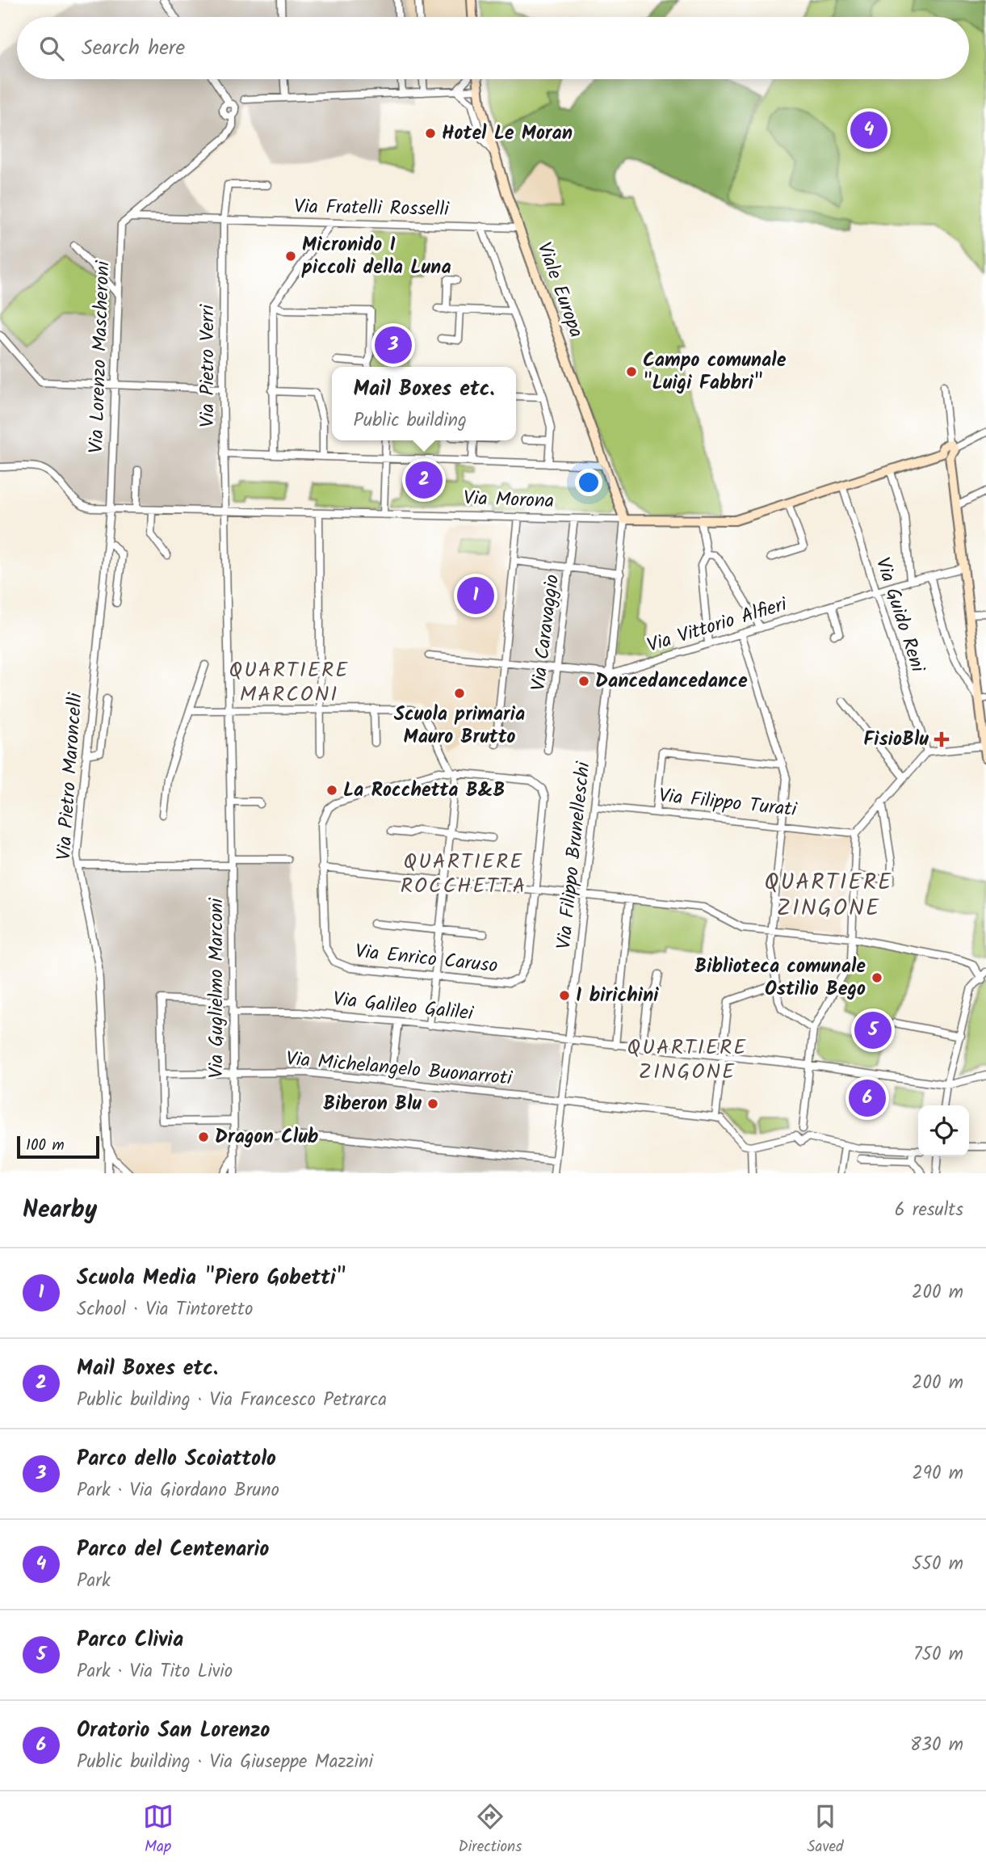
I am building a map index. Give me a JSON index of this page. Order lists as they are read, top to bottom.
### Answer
{
  "streets": {
    "main road": ["Viale Europa", "Via Morona"],
    "street": [
      "Via Fratelli Rosselli",
      "Via Lorenzo Mascheroni",
      "Via Pietro Verri",
      "Via Guido Reni",
      "Via Vittorio Alfieri",
      "Via Caravaggio",
      "Via Pietro Maroncelli",
      "Via Filippo Turati",
      "Via Filippo Brunelleschi",
      "Via Enrico Caruso",
      "Via Guglielmo Marconi",
      "Via Galileo Galilei",
      "Via Michelangelo Buonarroti"
    ]
  },
  "crossings": [
    ["Via Fratelli Rosselli", "Viale Europa"],
    ["Via Fratelli Rosselli", "Via Lorenzo Mascheroni"],
    ["Via Fratelli Rosselli", "Via Pietro Verri"],
    ["Viale Europa", "Via Morona"],
    ["Viale Europa", "Via Filippo Brunelleschi"],
    ["Via Lorenzo Mascheroni", "Via Morona"],
    ["Via Lorenzo Mascheroni", "Via Pietro Maroncelli"],
    ["Via Pietro Verri", "Via Morona"],
    ["Via Pietro Verri", "Via Guglielmo Marconi"],
    ["Via Morona", "Via Guido Reni"],
    ["Via Morona", "Via Caravaggio"],
    ["Via Morona", "Via Pietro Maroncelli"],
    ["Via Morona", "Via Filippo Brunelleschi"],
    ["Via Morona", "Via Guglielmo Marconi"],
    ["Via Guido Reni", "Via Vittorio Alfieri"],
    ["Via Vittorio Alfieri", "Via Filippo Brunelleschi"],
    ["Via Filippo Turati", "Via Filippo Brunelleschi"],
    ["Via Filippo Brunelleschi", "Via Galileo Galilei"],
    ["Via Filippo Brunelleschi", "Via Michelangelo Buonarroti"],
    ["Via Guglielmo Marconi", "Via Galileo Galilei"],
    ["Via Guglielmo Marconi", "Via Michelangelo Buonarroti"]
  ],
  "districts": [
    "QUARTIERE MARCONI",
    "QUARTIERE ROCCHETTA",
    "QUARTIERE ZINGONE",
    "QUARTIERE ZINGONE"
  ],
  "places": {
    "other": [
      "Hotel Le Moran",
      "Micronido I piccoli della Luna",
      "Campo comunale \"Luigi Fabbri\"",
      "Dancedancedance",
      "Scuola primaria Mauro Brutto",
      "La Rocchetta B&B",
      "Biblioteca comunale Ostilio Bego",
      "I birichini",
      "Biberon Blu",
      "Dragon Club"
    ],
    "health": ["FisioBlu"]
  },
  "scale_bar": "100 m",
  "page": {
    "search": "Search here",
    "pins": [
      "4",
      "3",
      "2",
      "1",
      "5",
      "6"
    ],
    "popup": ["Mail Boxes etc.", "Public building"],
    "scale": "100 m",
    "heading": ["Nearby", "6 results"],
    "list": [
      {
        "mark": "1",
        "name": "Scuola Media \"Piero Gobetti\"",
        "note": "School · Via Tintoretto",
        "value": "200 m"
      },
      {
        "mark": "2",
        "name": "Mail Boxes etc.",
        "note": "Public building · Via Francesco Petrarca",
        "value": "200 m"
      },
      {
        "mark": "3",
        "name": "Parco dello Scoiattolo",
        "note": "Park · Via Giordano Bruno",
        "value": "290 m"
      },
      {
        "mark": "4",
        "name": "Parco del Centenario",
        "note": "Park",
        "value": "550 m"
      },
      {
        "mark": "5",
        "name": "Parco Clivia",
        "note": "Park · Via Tito Livio",
        "value": "750 m"
      },
      {
        "mark": "6",
        "name": "Oratorio San Lorenzo",
        "note": "Public building · Via Giuseppe Mazzini",
        "value": "830 m"
      }
    ],
    "nav": ["Map", "Directions", "Saved"]
  }
}
